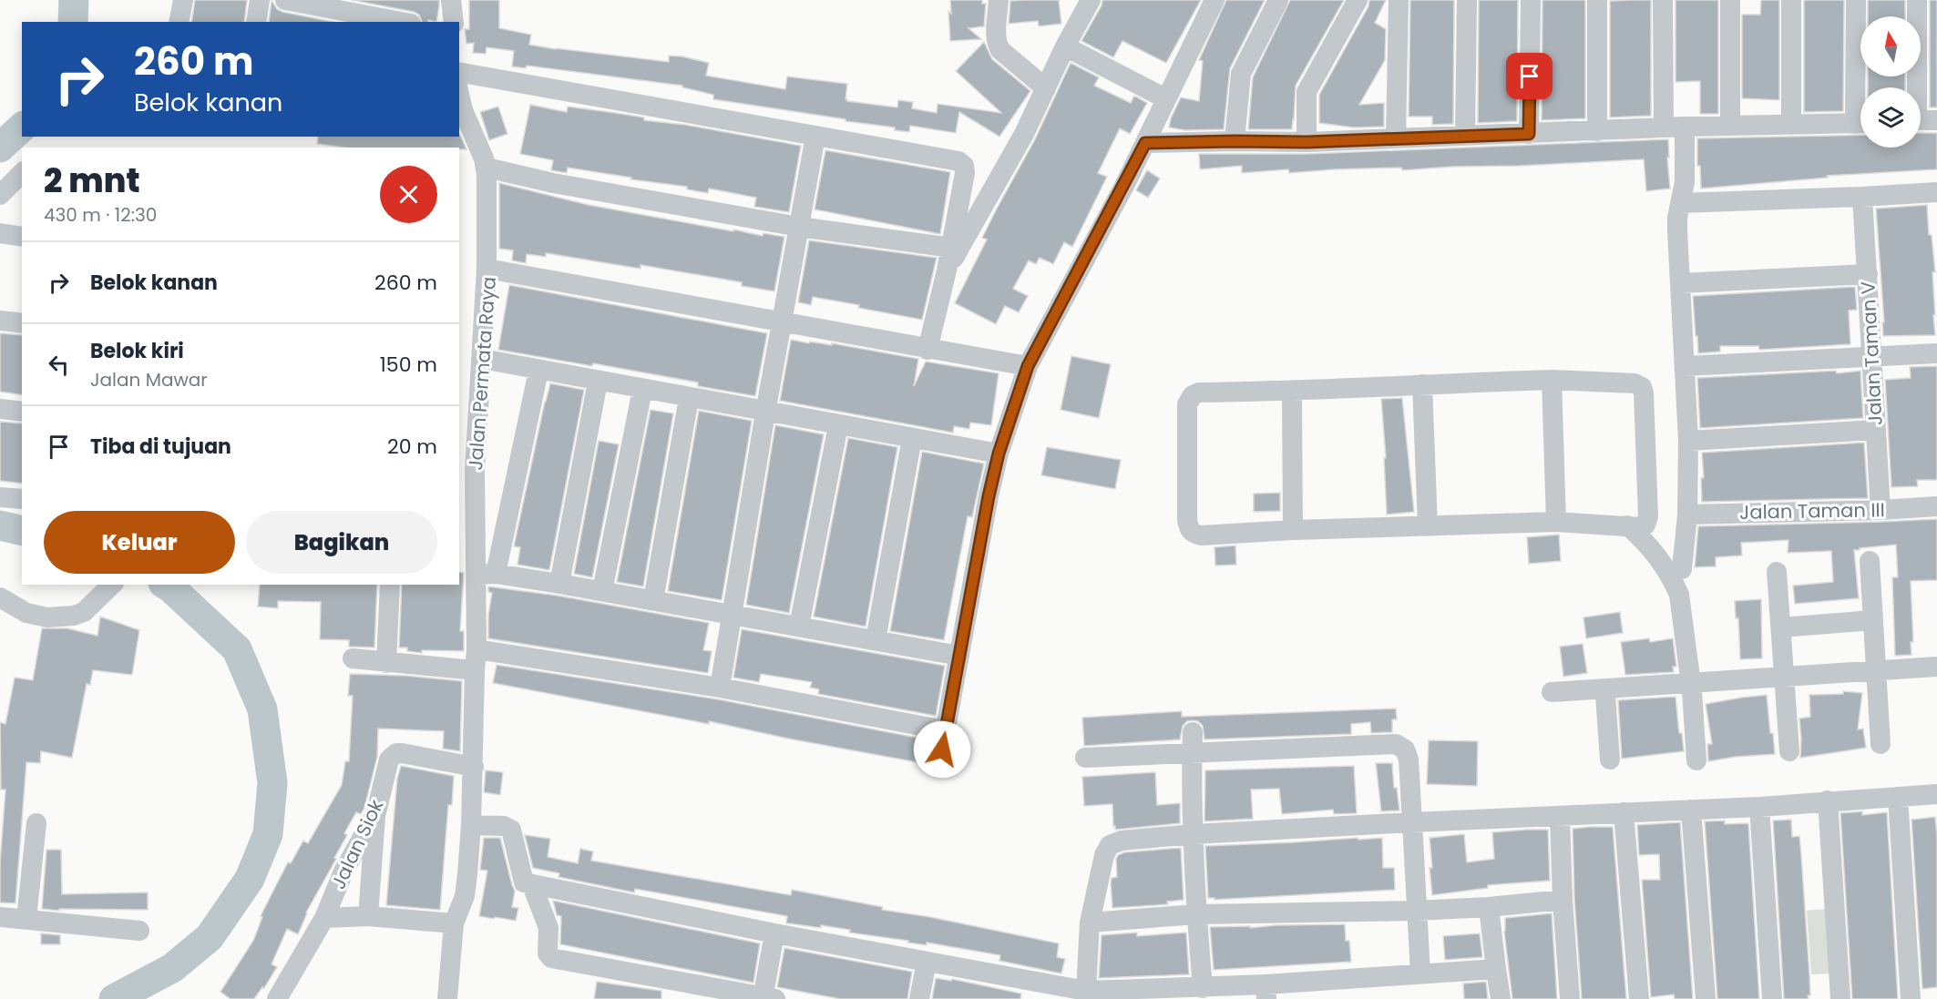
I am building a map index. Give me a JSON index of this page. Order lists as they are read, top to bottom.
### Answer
{
  "streets": {
    "street": [
      "Jalan Taman V",
      "Jalan Permata Raya",
      "Jalan Taman III",
      "Jalan Siok"
    ]
  },
  "crossings": [
    ["Jalan Taman V", "Jalan Taman III"],
    ["Jalan Permata Raya", "Jalan Siok"]
  ],
  "north": "top",
  "page": {
    "turn": ["260 m", "Belok kanan"],
    "heading": ["2 mnt", "430 m · 12:30"],
    "list": [
      {
        "name": "Belok kanan",
        "value": "260 m"
      },
      {
        "name": "Belok kiri",
        "note": "Jalan Mawar",
        "value": "150 m"
      },
      {
        "name": "Tiba di tujuan",
        "value": "20 m"
      }
    ],
    "buttons": ["Keluar", "Bagikan"]
  }
}
